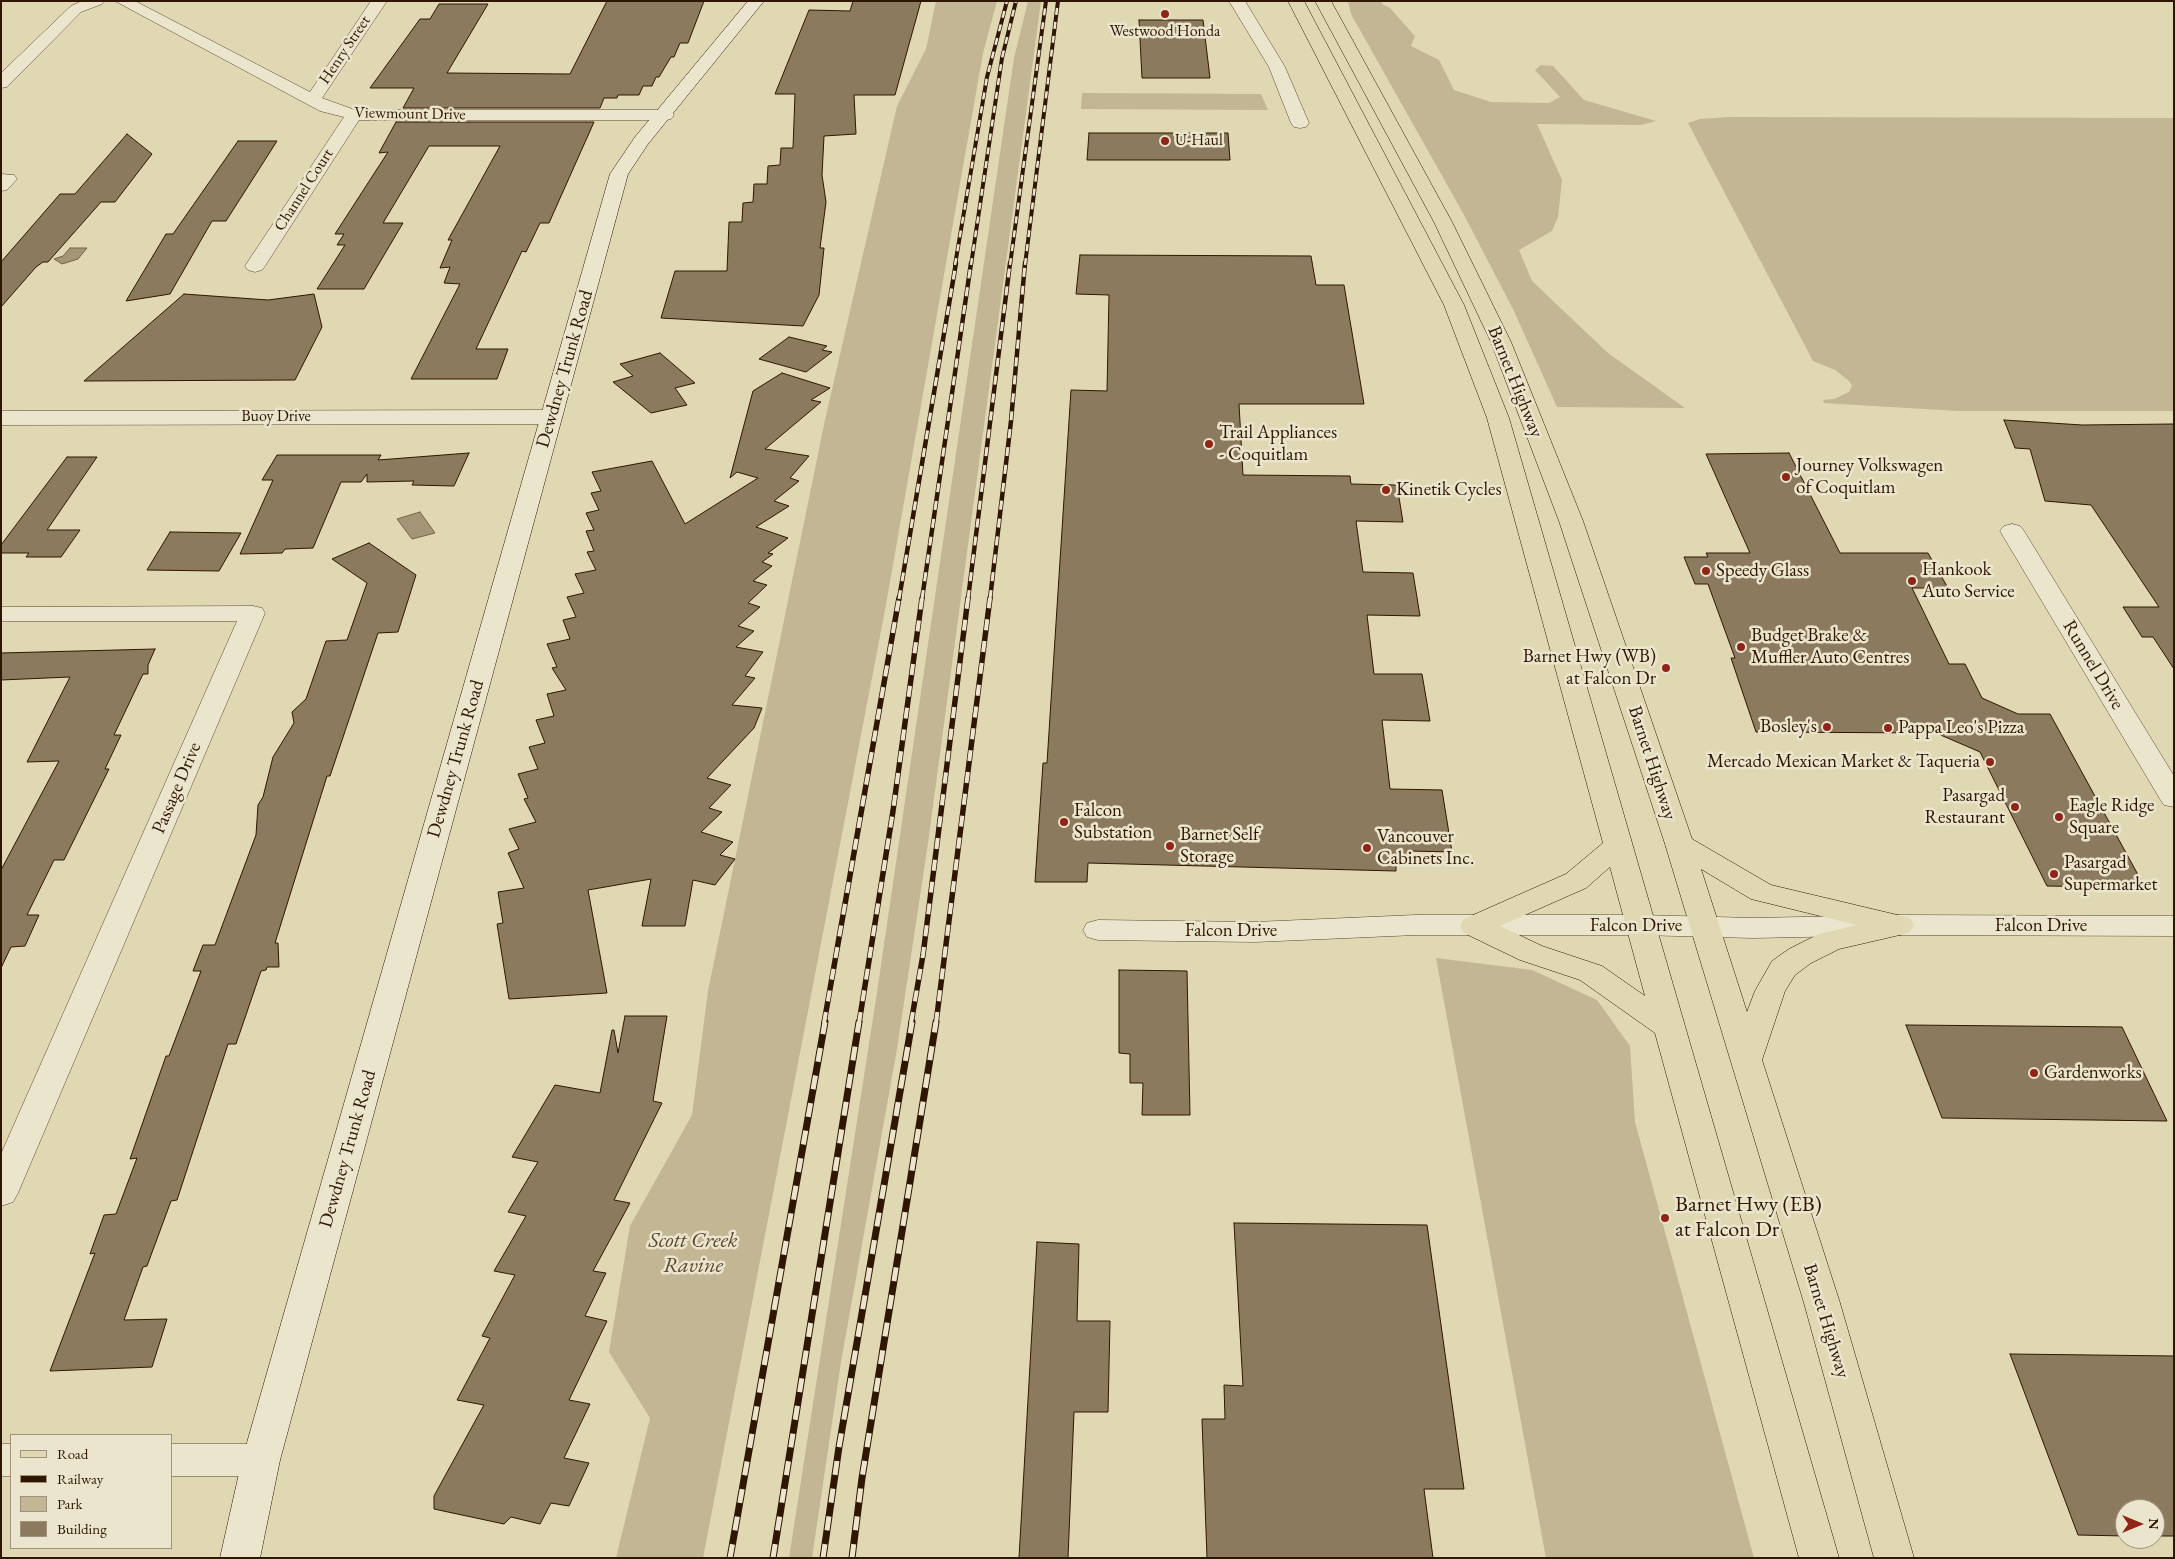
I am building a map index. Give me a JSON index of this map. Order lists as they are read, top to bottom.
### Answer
{
  "streets": {
    "main road": ["Barnet Highway"],
    "street": [
      "Henry Street",
      "Viewmount Drive",
      "Channel Court",
      "Dewdney Trunk Road",
      "Buoy Drive",
      "Runnel Drive",
      "Passage Drive",
      "Falcon Drive"
    ]
  },
  "crossings": [
    ["Henry Street", "Viewmount Drive"],
    ["Viewmount Drive", "Channel Court"],
    ["Viewmount Drive", "Dewdney Trunk Road"],
    ["Dewdney Trunk Road", "Buoy Drive"],
    ["Barnet Highway", "Falcon Drive"]
  ],
  "parks": ["Scott Creek Ravine"],
  "places": [
    "Westwood Honda",
    "U-Haul",
    "Trail Appliances - Coquitlam",
    "Journey Volkswagen of Coquitlam",
    "Kinetik Cycles",
    "Speedy Glass",
    "Hankook Auto Service",
    "Budget Brake & Muffler Auto Centres",
    "Barnet Hwy (WB) at Falcon Dr",
    "Bosley's",
    "Pappa Leo's Pizza",
    "Mercado Mexican Market & Taqueria",
    "Pasargad Restaurant",
    "Eagle Ridge Square",
    "Falcon Substation",
    "Barnet Self Storage",
    "Vancouver Cabinets Inc.",
    "Pasargad Supermarket",
    "Gardenworks",
    "Barnet Hwy (EB) at Falcon Dr"
  ],
  "legend": [
    "Road",
    "Railway",
    "Park",
    "Building"
  ],
  "north": "right"
}
